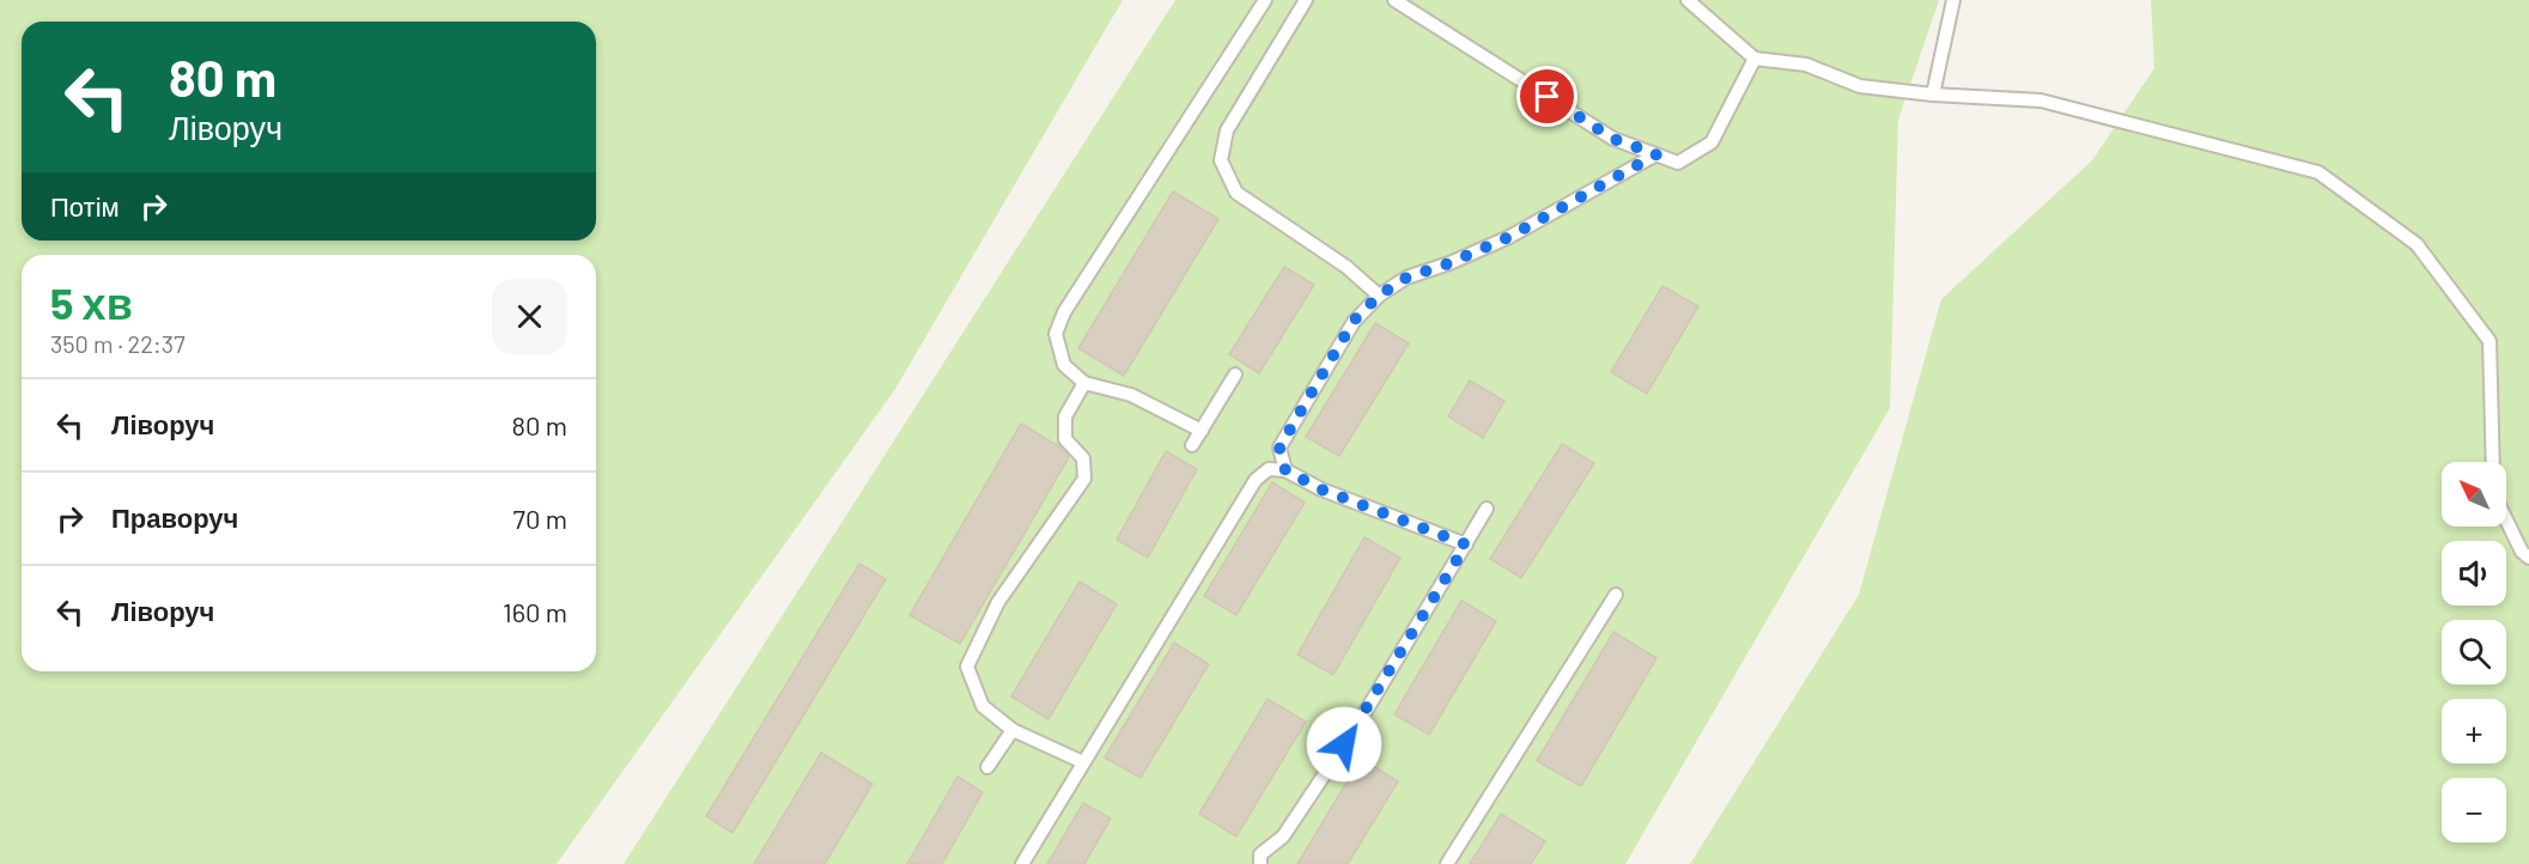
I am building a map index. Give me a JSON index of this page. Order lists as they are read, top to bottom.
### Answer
{
  "north": "top left",
  "page": {
    "turn": ["80 m", "Ліворуч"],
    "then": "Потім",
    "heading": ["5 хв", "350 m · 22:37"],
    "list": [
      {
        "name": "Ліворуч",
        "value": "80 m"
      },
      {
        "name": "Праворуч",
        "value": "70 m"
      },
      {
        "name": "Ліворуч",
        "value": "160 m"
      }
    ],
    "map_buttons": ["+", "−"]
  }
}
